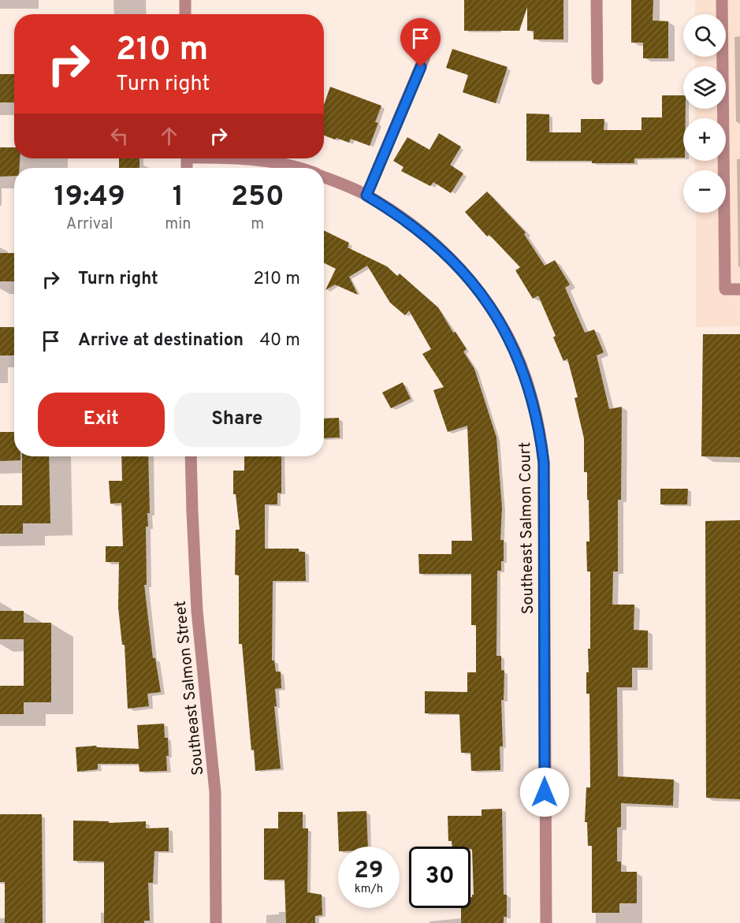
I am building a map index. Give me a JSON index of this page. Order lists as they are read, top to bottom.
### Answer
{
  "streets": {
    "street": ["Southeast Salmon Court", "Southeast Salmon Street"]
  },
  "page": {
    "map_buttons": ["+", "−"],
    "turn": ["210 m", "Turn right"],
    "eta": [
      "19:49",
      "Arrival",
      "1",
      "min",
      "250",
      "m"
    ],
    "list": [
      {
        "name": "Turn right",
        "value": "210 m"
      },
      {
        "name": "Arrive at destination",
        "value": "40 m"
      }
    ],
    "buttons": ["Exit", "Share"],
    "speed": "29 km/h",
    "limit": "30"
  }
}
